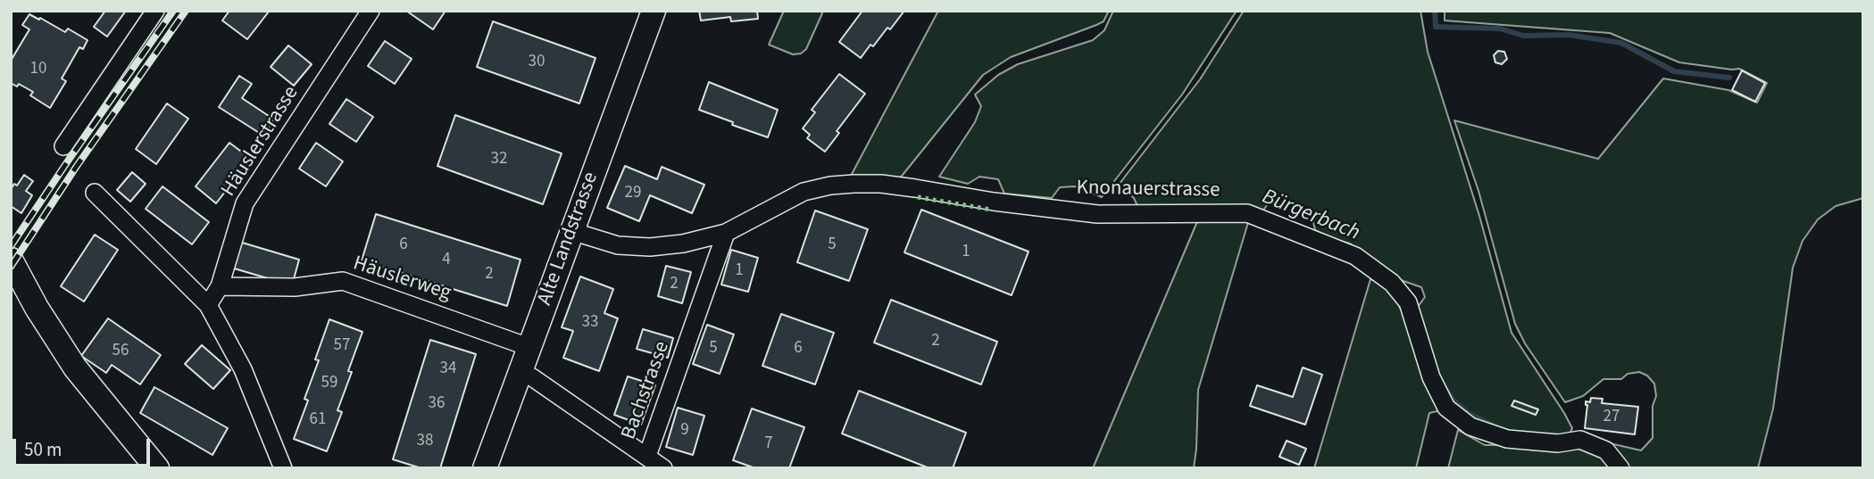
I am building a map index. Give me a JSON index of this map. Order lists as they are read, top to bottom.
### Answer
{
  "streets": {
    "main road": ["Alte Landstrasse"],
    "street": [
      "Häuslerstrasse",
      "Knonauerstrasse",
      "Häuslerweg",
      "Bachstrasse"
    ]
  },
  "crossings": [
    ["Häuslerstrasse", "Häuslerweg"],
    ["Knonauerstrasse", "Alte Landstrasse"],
    ["Knonauerstrasse", "Bachstrasse"],
    ["Alte Landstrasse", "Häuslerweg"],
    ["Alte Landstrasse", "Bachstrasse"]
  ],
  "water": ["Bürgerbach"],
  "house_numbers": [
    "30",
    "10",
    "32",
    "29",
    "6",
    "5",
    "1",
    "4",
    "1",
    "2",
    "2",
    "33",
    "2",
    "57",
    "5",
    "6",
    "56",
    "34",
    "59",
    "36",
    "27",
    "61",
    "9",
    "38",
    "7"
  ],
  "scale_bar": "50 m"
}
